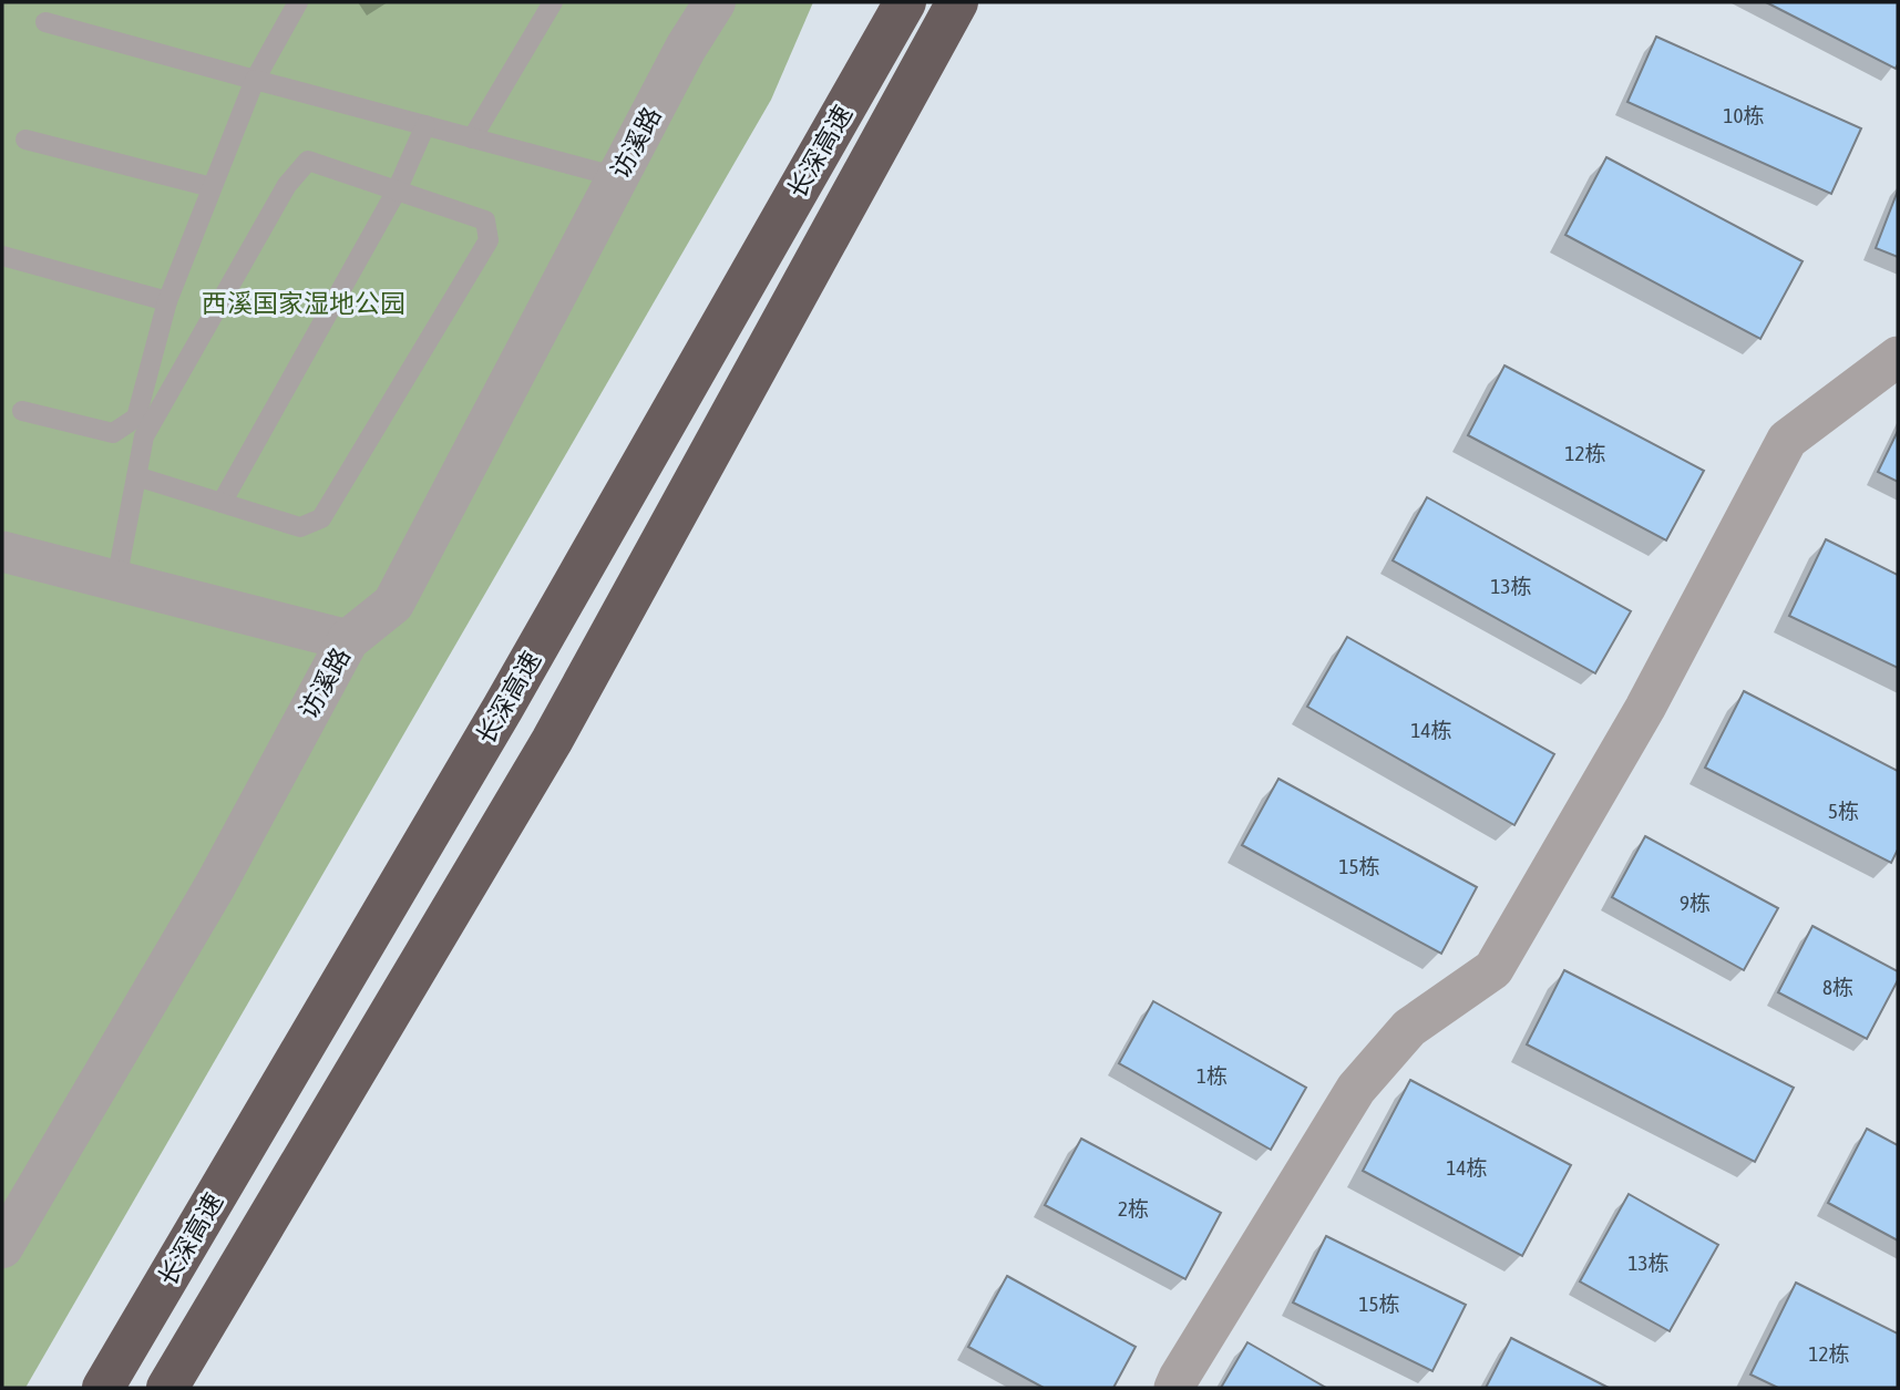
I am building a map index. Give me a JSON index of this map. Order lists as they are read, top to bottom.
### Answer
{
  "streets": {
    "highway": ["长深高速"],
    "street": ["访溪路"]
  },
  "parks": ["西溪国家湿地公园"],
  "house_numbers": [
    "10栋",
    "12栋",
    "13栋",
    "14栋",
    "5栋",
    "15栋",
    "9栋",
    "8栋",
    "1栋",
    "14栋",
    "2栋",
    "13栋",
    "15栋",
    "12栋"
  ]
}
